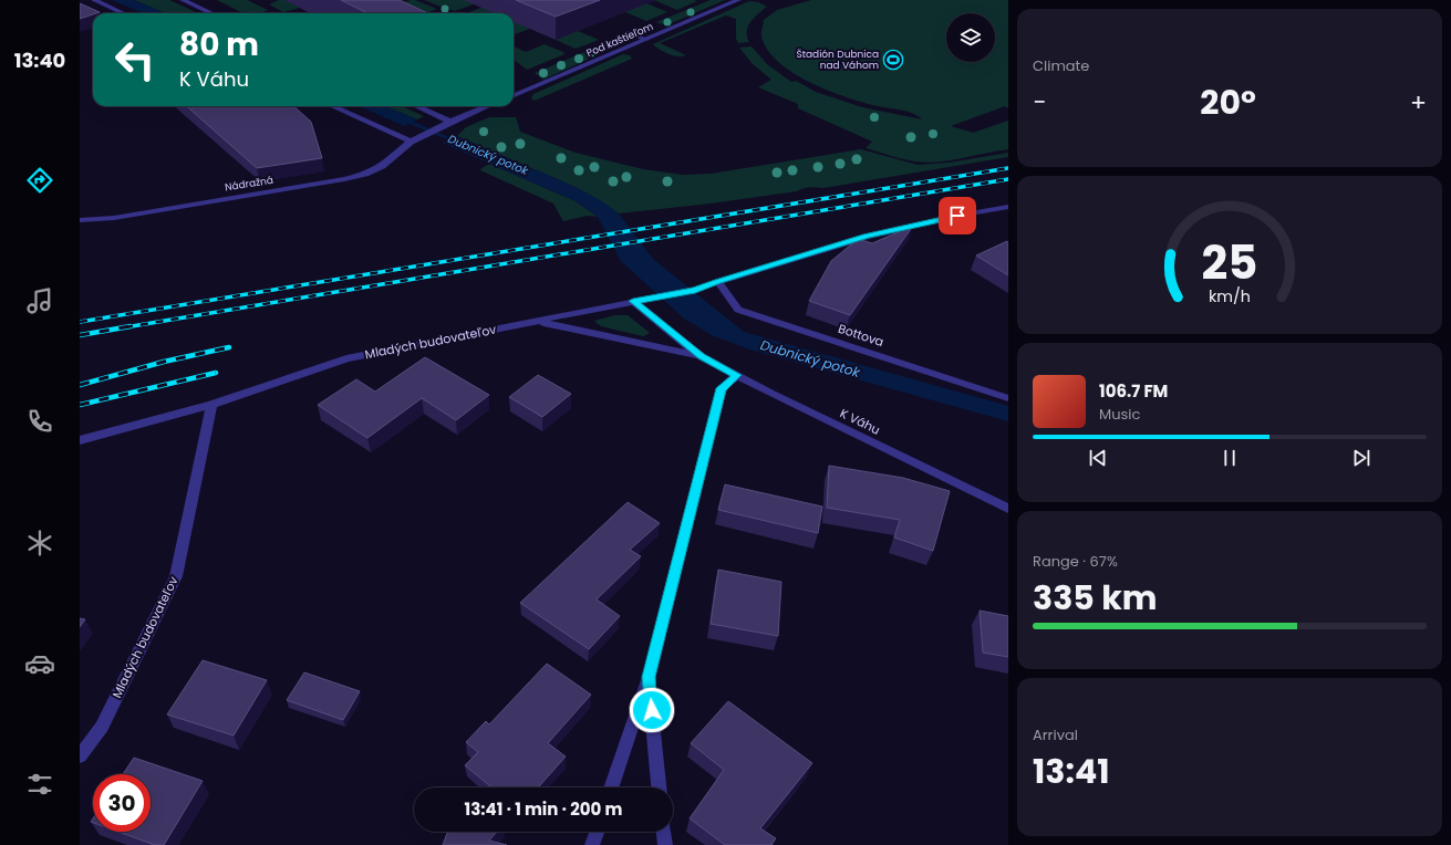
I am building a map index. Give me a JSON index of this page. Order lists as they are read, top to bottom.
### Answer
{
  "streets": {
    "street": [
      "Pod kaštieľom",
      "Nádražná",
      "Bottova",
      "Mladých budovateľov",
      "K Váhu"
    ]
  },
  "crossings": [
    ["Bottova", "Mladých budovateľov"]
  ],
  "water": ["Dubnický potok"],
  "places": {
    "sports": ["Štadión Dubnica nad Váhom"]
  },
  "page": {
    "tabs": "13:40",
    "tile": [
      "Climate",
      ["Range · 67%", "335 km"],
      ["Arrival", "13:41"]
    ],
    "turn": ["80 m", "K Váhu"],
    "heat": ["−", "20°", "+"],
    "song": ["106.7 FM", "Music"],
    "limit": "30",
    "trip": "13:41 · 1 min · 200 m",
    "gauge": ["25", "km/h"]
  }
}
